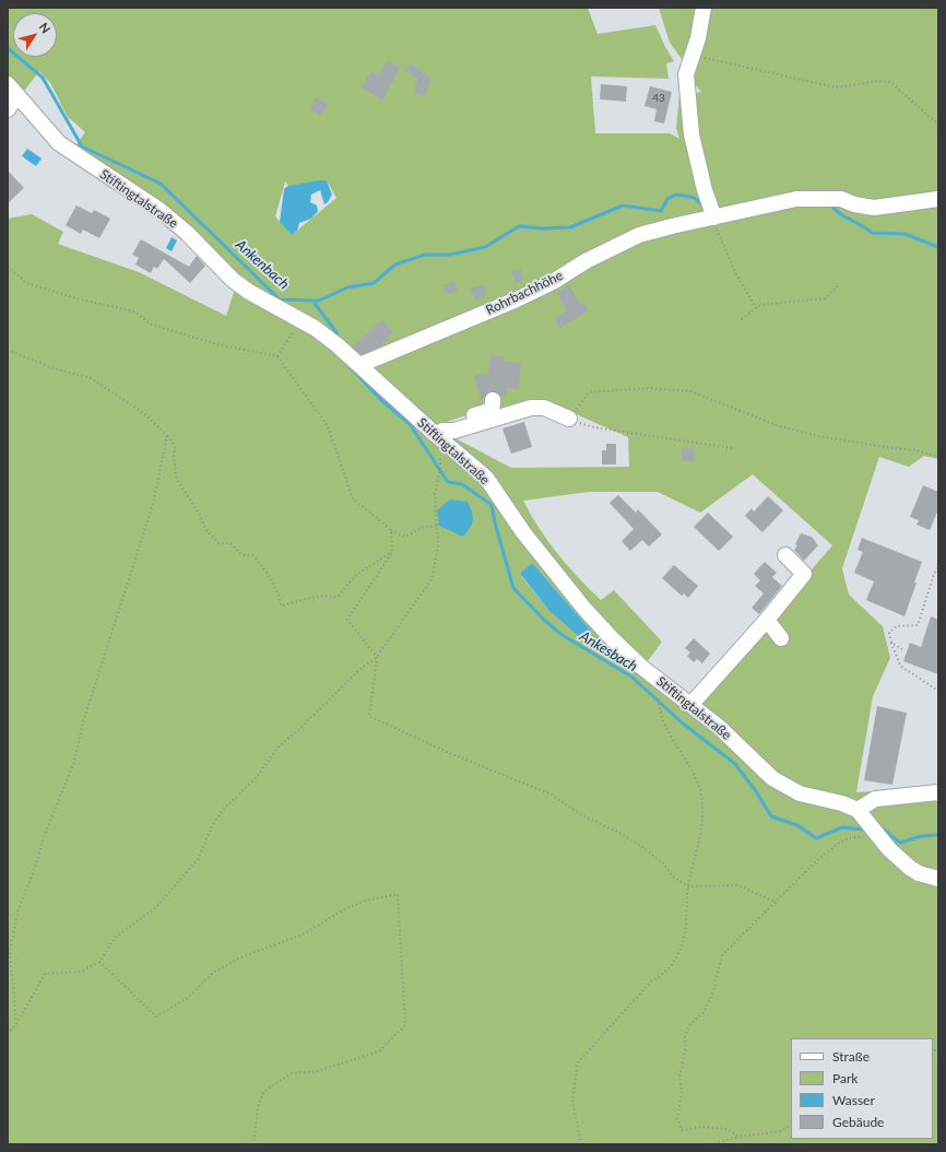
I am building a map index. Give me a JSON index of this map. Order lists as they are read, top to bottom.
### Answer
{
  "streets": {
    "street": ["Stiftingtalstraße", "Rohrbachhöhe"]
  },
  "crossings": [
    ["Stiftingtalstraße", "Rohrbachhöhe"]
  ],
  "water": ["Ankenbach", "Ankesbach"],
  "house_numbers": ["43"],
  "legend": [
    "Straße",
    "Park",
    "Wasser",
    "Gebäude"
  ],
  "north": "top right"
}
